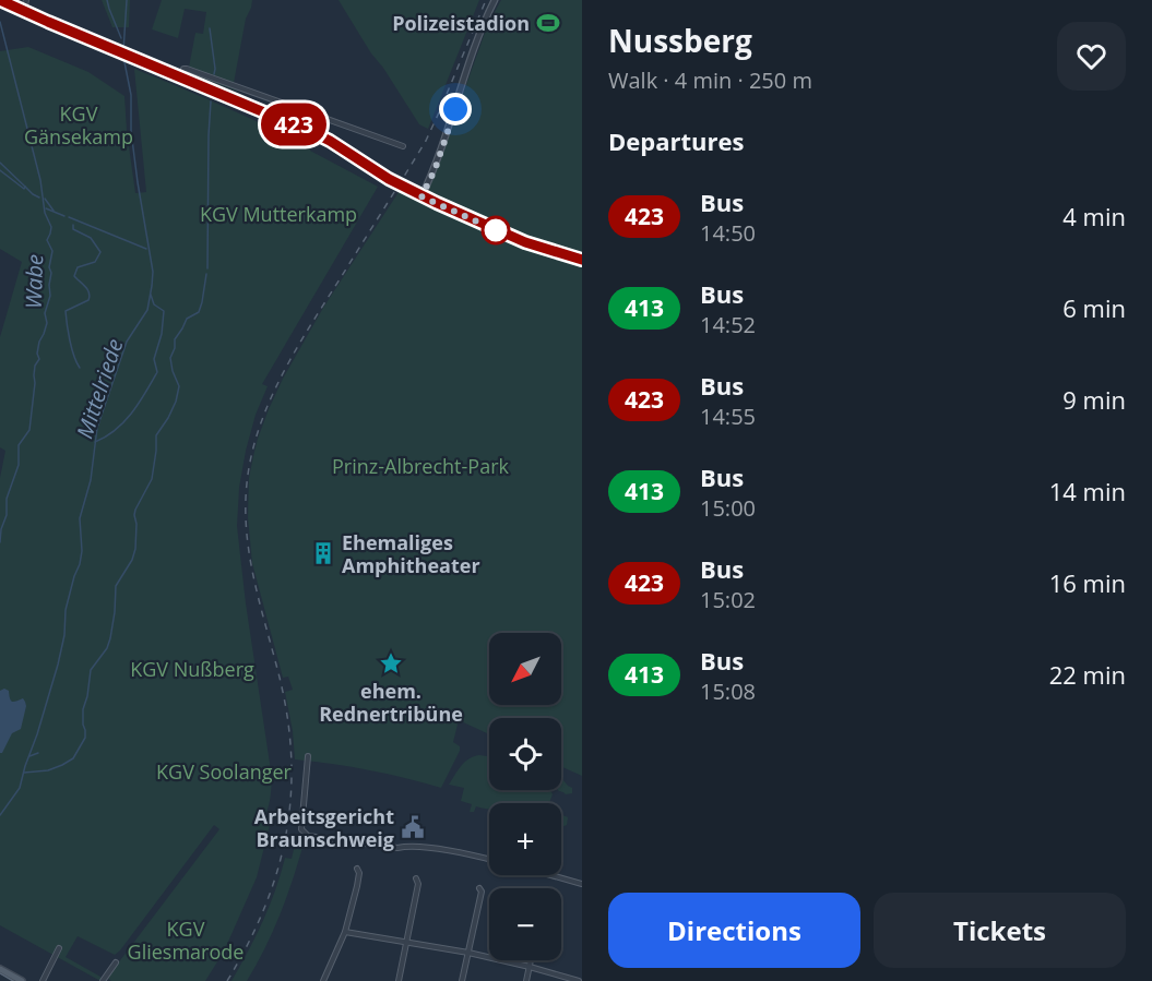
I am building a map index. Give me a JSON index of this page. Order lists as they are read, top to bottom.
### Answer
{
  "water": ["Wabe", "Mittelriede"],
  "parks": [
    "KGV Gänsekamp",
    "KGV Mutterkamp",
    "Prinz-Albrecht-Park",
    "KGV Nußberg",
    "KGV Soolanger",
    "KGV Gliesmarode"
  ],
  "places": {
    "sports": ["Polizeistadion"],
    "building": ["Ehemaliges Amphitheater"],
    "place": ["ehem. Rednertribüne"],
    "public building": ["Arbeitsgericht Braunschweig"]
  },
  "lines": ["bus line 423"],
  "north": "bottom left",
  "page": {
    "on_map": "423",
    "heading": [
      ["Nussberg", "Walk · 4 min · 250 m"],
      "Departures"
    ],
    "list": [
      {
        "mark": "423",
        "name": "Bus",
        "note": "14:50",
        "value": "4 min"
      },
      {
        "mark": "413",
        "name": "Bus",
        "note": "14:52",
        "value": "6 min"
      },
      {
        "mark": "423",
        "name": "Bus",
        "note": "14:55",
        "value": "9 min"
      },
      {
        "mark": "413",
        "name": "Bus",
        "note": "15:00",
        "value": "14 min"
      },
      {
        "mark": "423",
        "name": "Bus",
        "note": "15:02",
        "value": "16 min"
      },
      {
        "mark": "413",
        "name": "Bus",
        "note": "15:08",
        "value": "22 min"
      }
    ],
    "map_buttons": ["+", "−"],
    "buttons": ["Directions", "Tickets"]
  }
}
